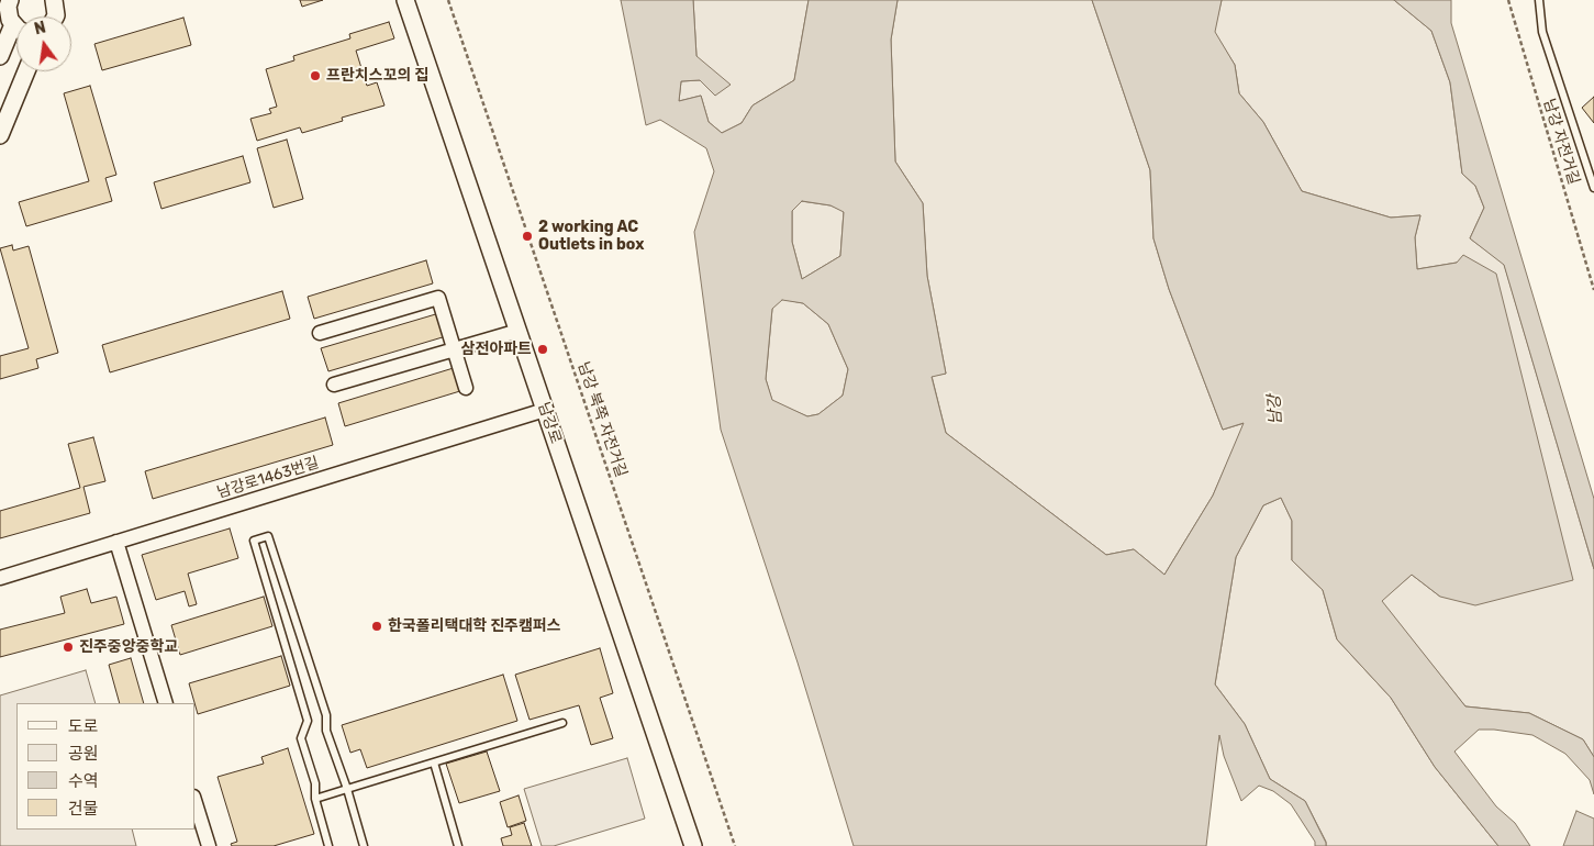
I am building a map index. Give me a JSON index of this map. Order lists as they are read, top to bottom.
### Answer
{
  "streets": {
    "street": ["남강로", "남강로1463번길"],
    "path": ["남강 자전거길", "남강 북쪽 자전거길"]
  },
  "crossings": [
    ["남강로", "남강로1463번길"]
  ],
  "water": ["남강"],
  "places": [
    "프란치스꼬의 집",
    "2 working AC Outlets in box",
    "삼전아파트",
    "한국폴리택대학 진주캠퍼스",
    "진주중앙중학교"
  ],
  "legend": [
    "도로",
    "공원",
    "수역",
    "건물"
  ],
  "north": "top"
}
